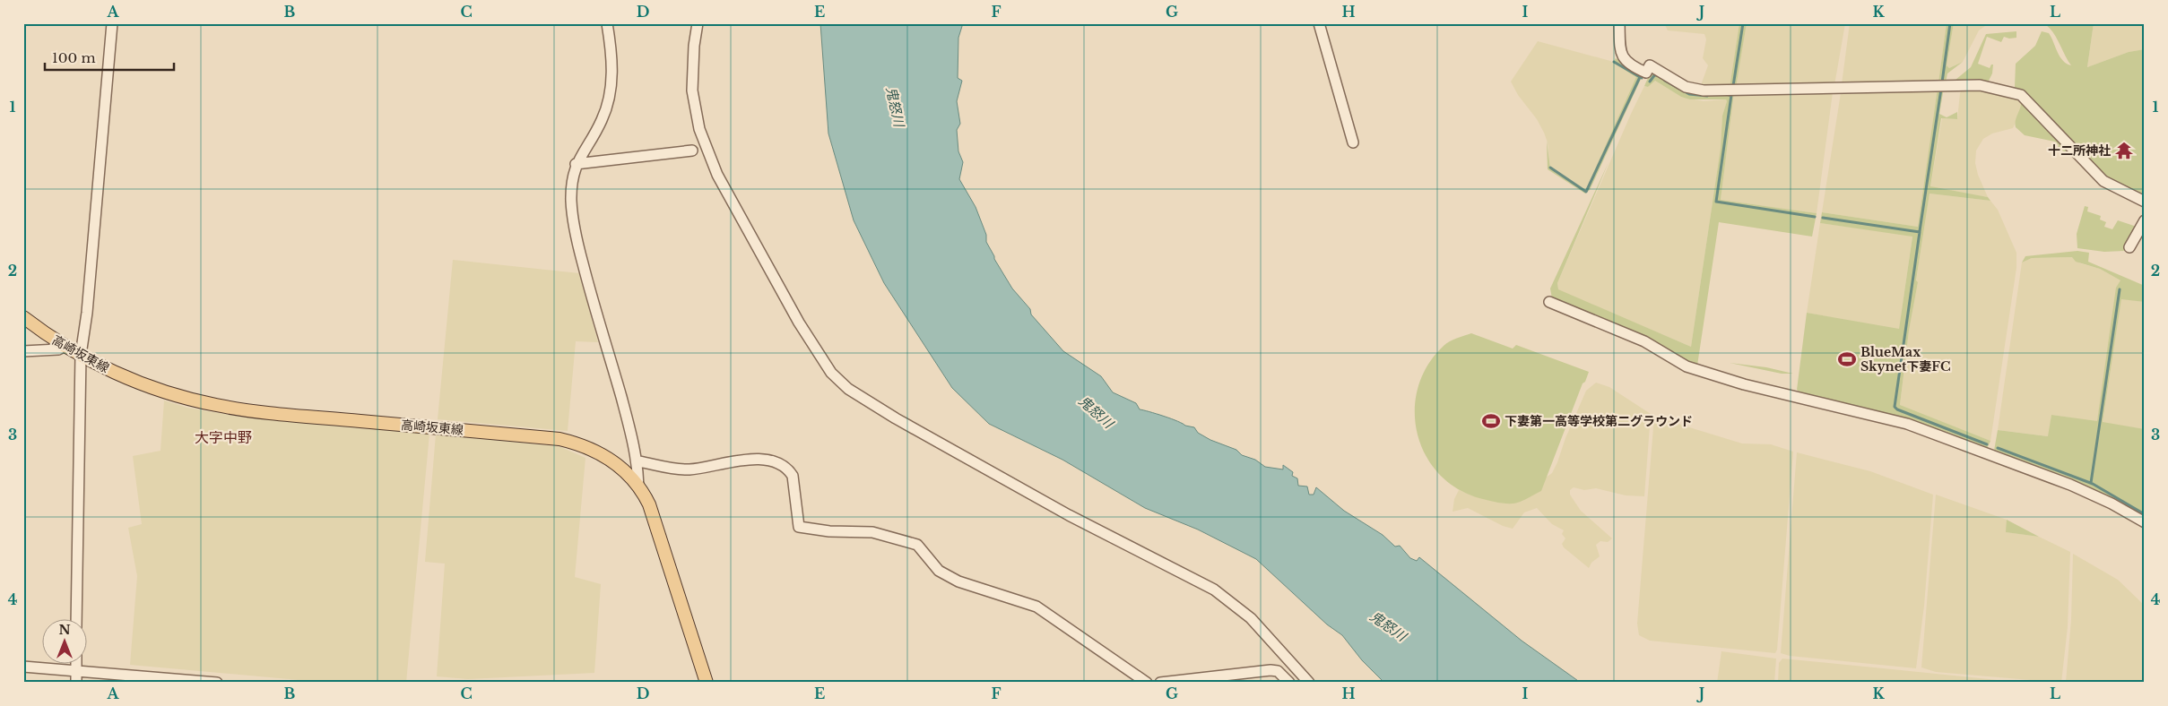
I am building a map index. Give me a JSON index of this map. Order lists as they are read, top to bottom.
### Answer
{
  "streets": {
    "main road": ["高崎坂東線"]
  },
  "districts": ["大字中野"],
  "water": ["鬼怒川"],
  "places": {
    "temple": ["十二所神社"],
    "sports": ["BlueMax Skynet下妻FC", "下妻第一高等学校第二グラウンド"]
  },
  "scale_bar": "100 m",
  "north": "top",
  "grid": {
    "columns": [
      "A",
      "B",
      "C",
      "D",
      "E",
      "F",
      "G",
      "H",
      "I",
      "J",
      "K",
      "L"
    ],
    "rows": [
      "1",
      "2",
      "3",
      "4"
    ]
  }
}
